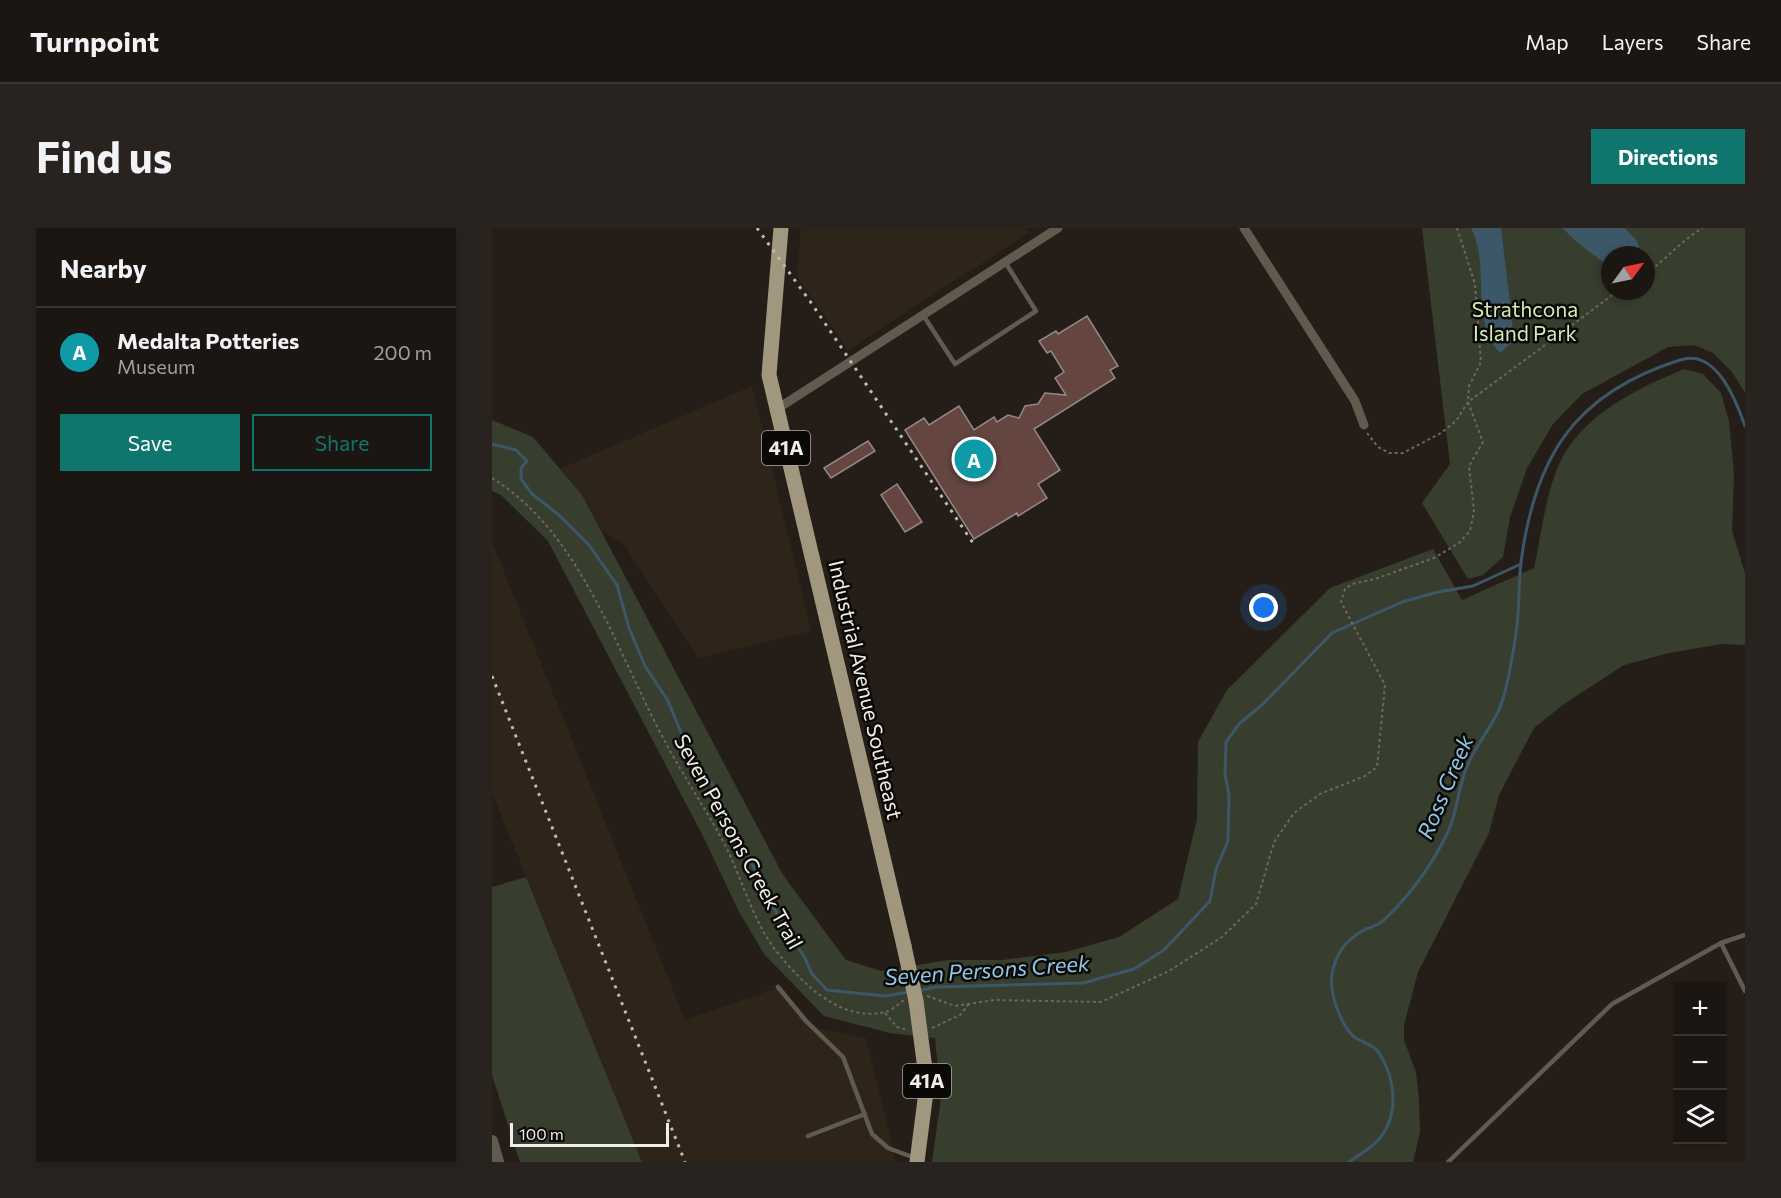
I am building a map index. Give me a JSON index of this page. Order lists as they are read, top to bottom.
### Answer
{
  "streets": {
    "main road": ["41A", "Industrial Avenue Southeast"],
    "path": ["Seven Persons Creek Trail"]
  },
  "crossings": [
    ["Industrial Avenue Southeast", "Seven Persons Creek Trail"]
  ],
  "water": ["Ross Creek", "Seven Persons Creek"],
  "parks": ["Strathcona Island Park"],
  "scale_bar": "100 m",
  "north": "top right",
  "page": {
    "header": "Turnpoint",
    "nav": ["Map", "Layers", "Share"],
    "buttons": [
      "Directions",
      ["Save", "Share"]
    ],
    "title": "Find us",
    "heading": "Nearby",
    "list": [
      {
        "mark": "A",
        "name": "Medalta Potteries",
        "note": "Museum",
        "value": "200 m"
      }
    ],
    "pins": "A",
    "map_buttons": ["+", "−"],
    "scale": "100 m"
  }
}
